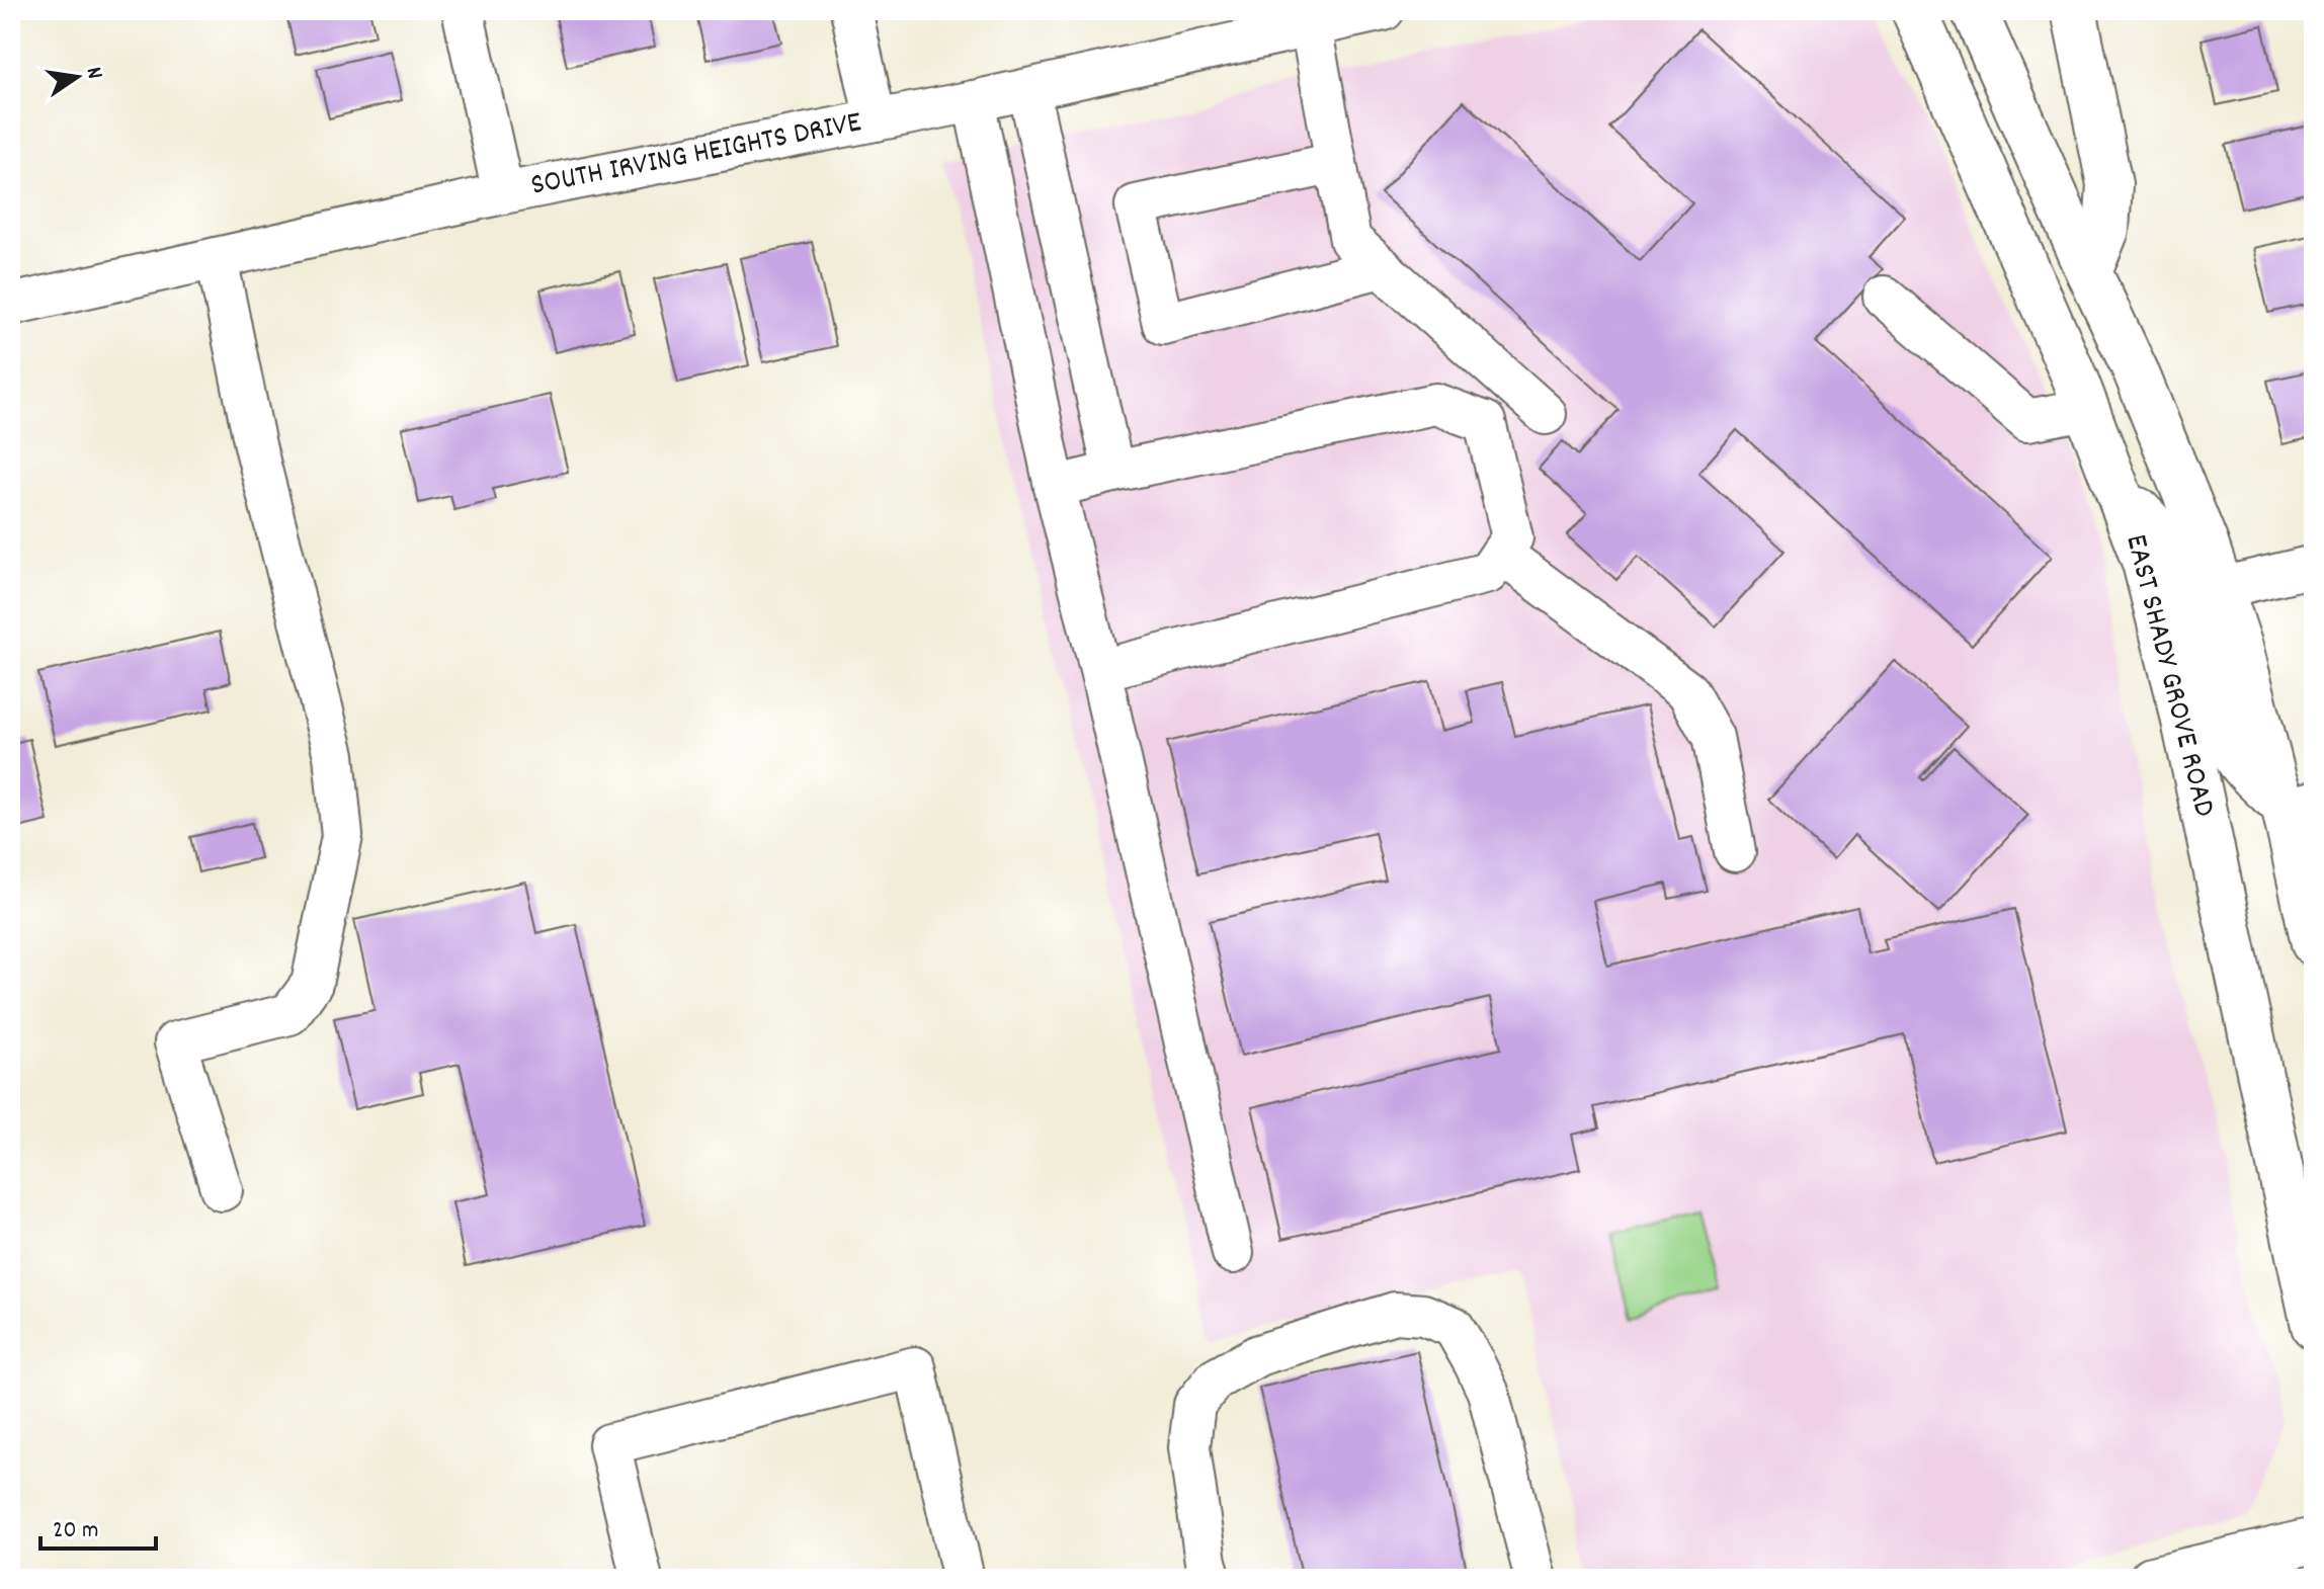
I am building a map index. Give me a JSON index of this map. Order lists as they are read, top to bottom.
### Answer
{
  "streets": {
    "main road": ["EAST SHADY GROVE ROAD"],
    "street": ["SOUTH IRVING HEIGHTS DRIVE"]
  },
  "scale_bar": "20 m",
  "north": "right"
}
